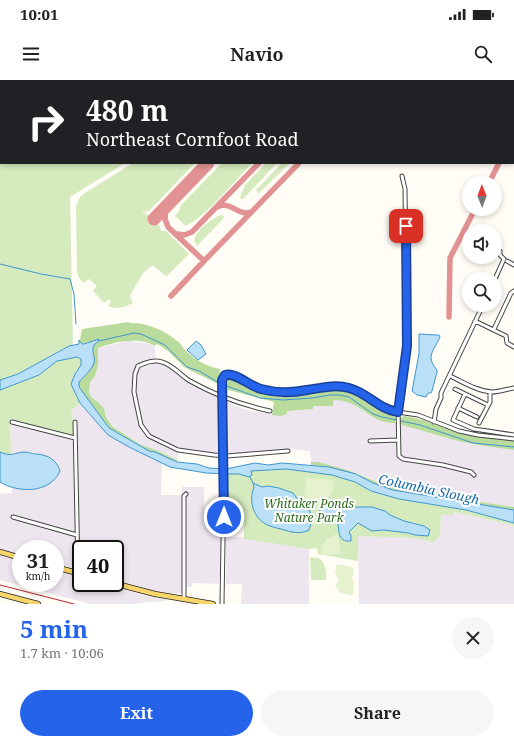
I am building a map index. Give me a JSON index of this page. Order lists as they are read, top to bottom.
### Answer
{
  "water": ["Columbia Slough"],
  "parks": ["Whitaker Ponds Nature Park"],
  "north": "top",
  "page": {
    "status": "10:01",
    "header": "Navio",
    "turn": ["480 m", "Northeast Cornfoot Road"],
    "speed": "31 km/h",
    "limit": "40",
    "heading": ["5 min", "1.7 km · 10:06"],
    "buttons": ["Exit", "Share"]
  }
}
